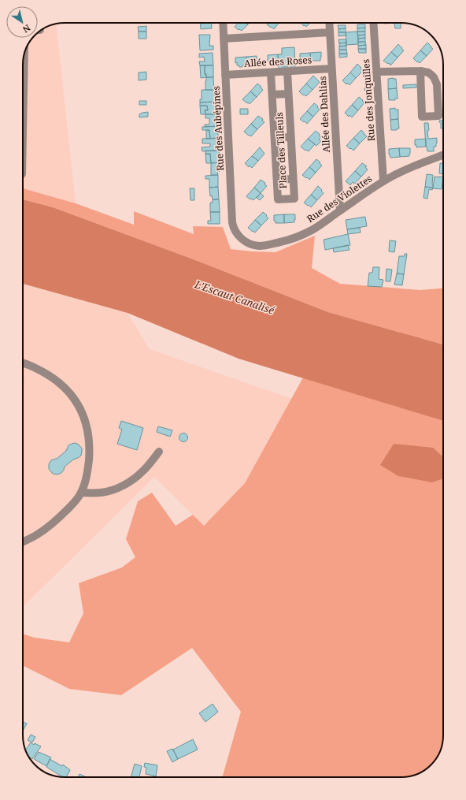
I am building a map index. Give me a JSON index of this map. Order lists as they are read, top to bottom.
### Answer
{
  "streets": {
    "street": [
      "Allée des Roses",
      "Rue des Jonquilles",
      "Allée des Dahlias",
      "Rue des Aubépines",
      "Place des Tilleuls",
      "Rue des Violettes"
    ]
  },
  "crossings": [
    ["Allée des Roses", "Allée des Dahlias"],
    ["Allée des Roses", "Rue des Aubépines"],
    ["Allée des Roses", "Place des Tilleuls"],
    ["Rue des Jonquilles", "Rue des Violettes"],
    ["Allée des Dahlias", "Rue des Violettes"],
    ["Rue des Aubépines", "Rue des Violettes"]
  ],
  "water": ["L'Escaut Canalisé"],
  "north": "bottom right"
}
